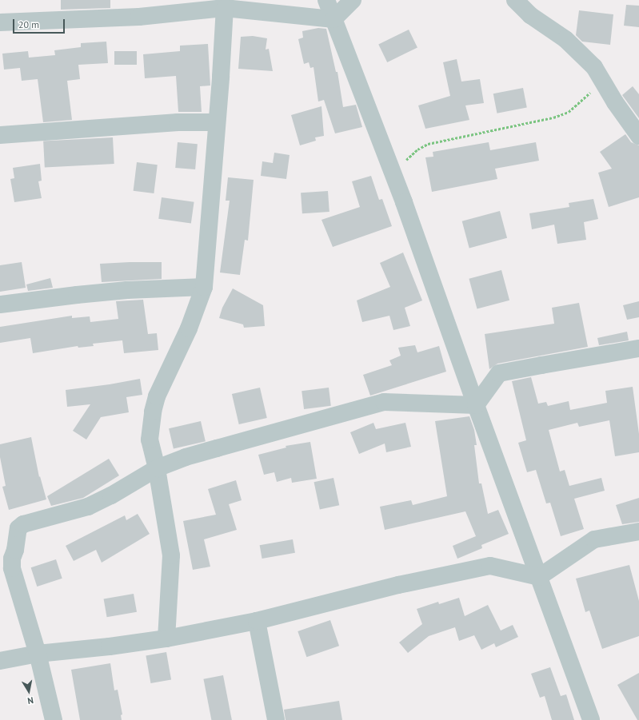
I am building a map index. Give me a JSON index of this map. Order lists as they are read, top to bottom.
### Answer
{
  "scale_bar": "20 m",
  "north": "bottom"
}
